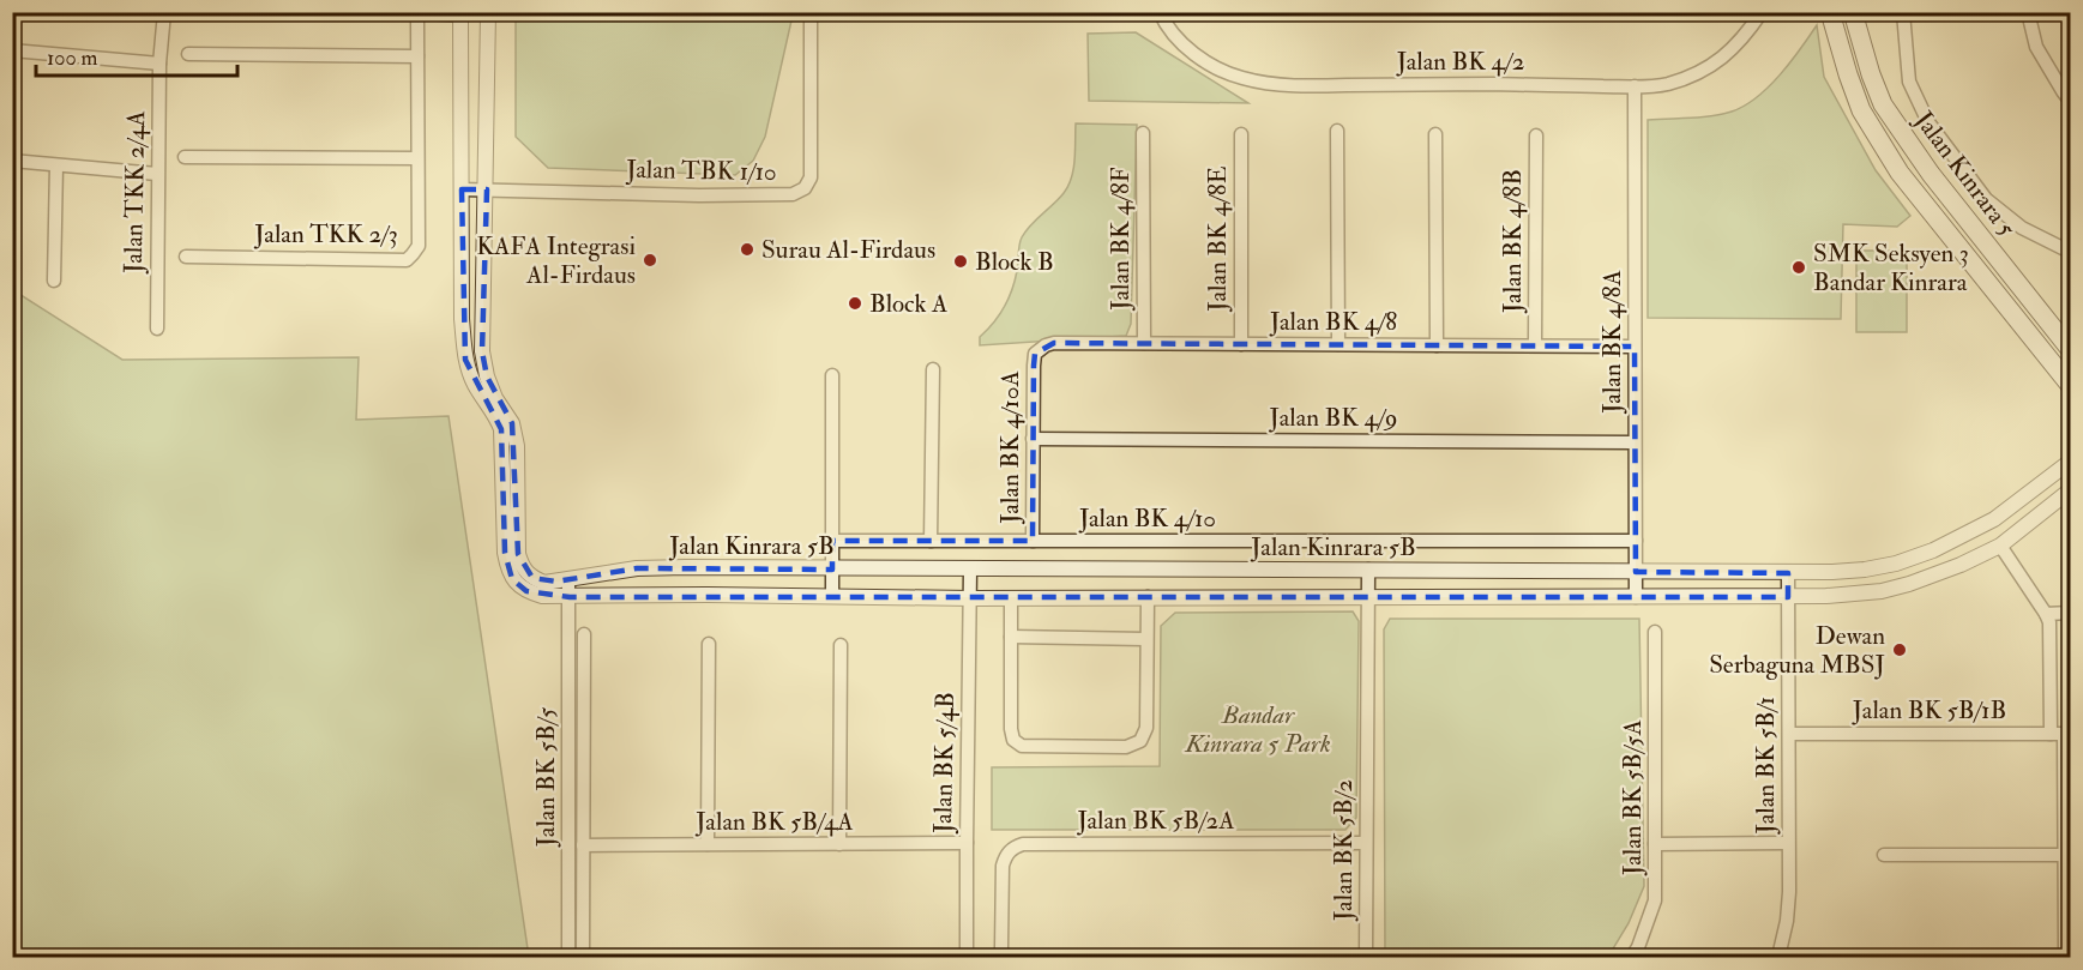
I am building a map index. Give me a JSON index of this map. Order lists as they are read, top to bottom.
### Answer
{
  "streets": {
    "main road": ["Jalan Kinrara 5"],
    "street": [
      "Jalan BK 4/2",
      "Jalan TBK 1/10",
      "Jalan TKK 2/4A",
      "Jalan TKK 2/3",
      "Jalan BK 4/8F",
      "Jalan BK 4/8E",
      "Jalan BK 4/8B",
      "Jalan BK 4/8",
      "Jalan BK 4/8A",
      "Jalan BK 4/9",
      "Jalan BK 4/10A",
      "Jalan BK 4/10",
      "Jalan Kinrara 5B",
      "Jalan BK 5B/1B",
      "Jalan BK 5/4B",
      "Jalan BK 5B/1",
      "Jalan BK 5B/5",
      "Jalan BK 5B/5A",
      "Jalan BK 5B/2A",
      "Jalan BK 5B/4A",
      "Jalan BK 5B/2"
    ]
  },
  "crossings": [
    ["Jalan BK 4/2", "Jalan BK 4/8A"],
    ["Jalan TBK 1/10", "Jalan Kinrara 5B"],
    ["Jalan BK 4/8F", "Jalan BK 4/8"],
    ["Jalan BK 4/8E", "Jalan BK 4/8"],
    ["Jalan BK 4/8B", "Jalan BK 4/8"],
    ["Jalan BK 4/8", "Jalan BK 4/8A"],
    ["Jalan BK 4/8", "Jalan BK 4/10A"],
    ["Jalan BK 4/8A", "Jalan BK 4/9"],
    ["Jalan BK 4/8A", "Jalan BK 4/10"],
    ["Jalan BK 4/8A", "Jalan Kinrara 5B"],
    ["Jalan BK 4/9", "Jalan BK 4/10A"],
    ["Jalan BK 4/10A", "Jalan BK 4/10"],
    ["Jalan Kinrara 5B", "Jalan BK 5/4B"],
    ["Jalan Kinrara 5B", "Jalan BK 5B/1"],
    ["Jalan Kinrara 5B", "Jalan BK 5B/5"],
    ["Jalan Kinrara 5B", "Jalan BK 5B/2"],
    ["Jalan BK 5B/1B", "Jalan BK 5B/1"],
    ["Jalan BK 5/4B", "Jalan BK 5B/4A"],
    ["Jalan BK 5B/5", "Jalan BK 5B/4A"],
    ["Jalan BK 5B/2A", "Jalan BK 5B/2"]
  ],
  "parks": ["Bandar Kinrara 5 Park"],
  "places": [
    "Surau Al-Firdaus",
    "KAFA Integrasi Al-Firdaus",
    "Block B",
    "SMK Seksyen 3 Bandar Kinrara",
    "Block A",
    "Dewan Serbaguna MBSJ"
  ],
  "scale_bar": "100 m"
}
